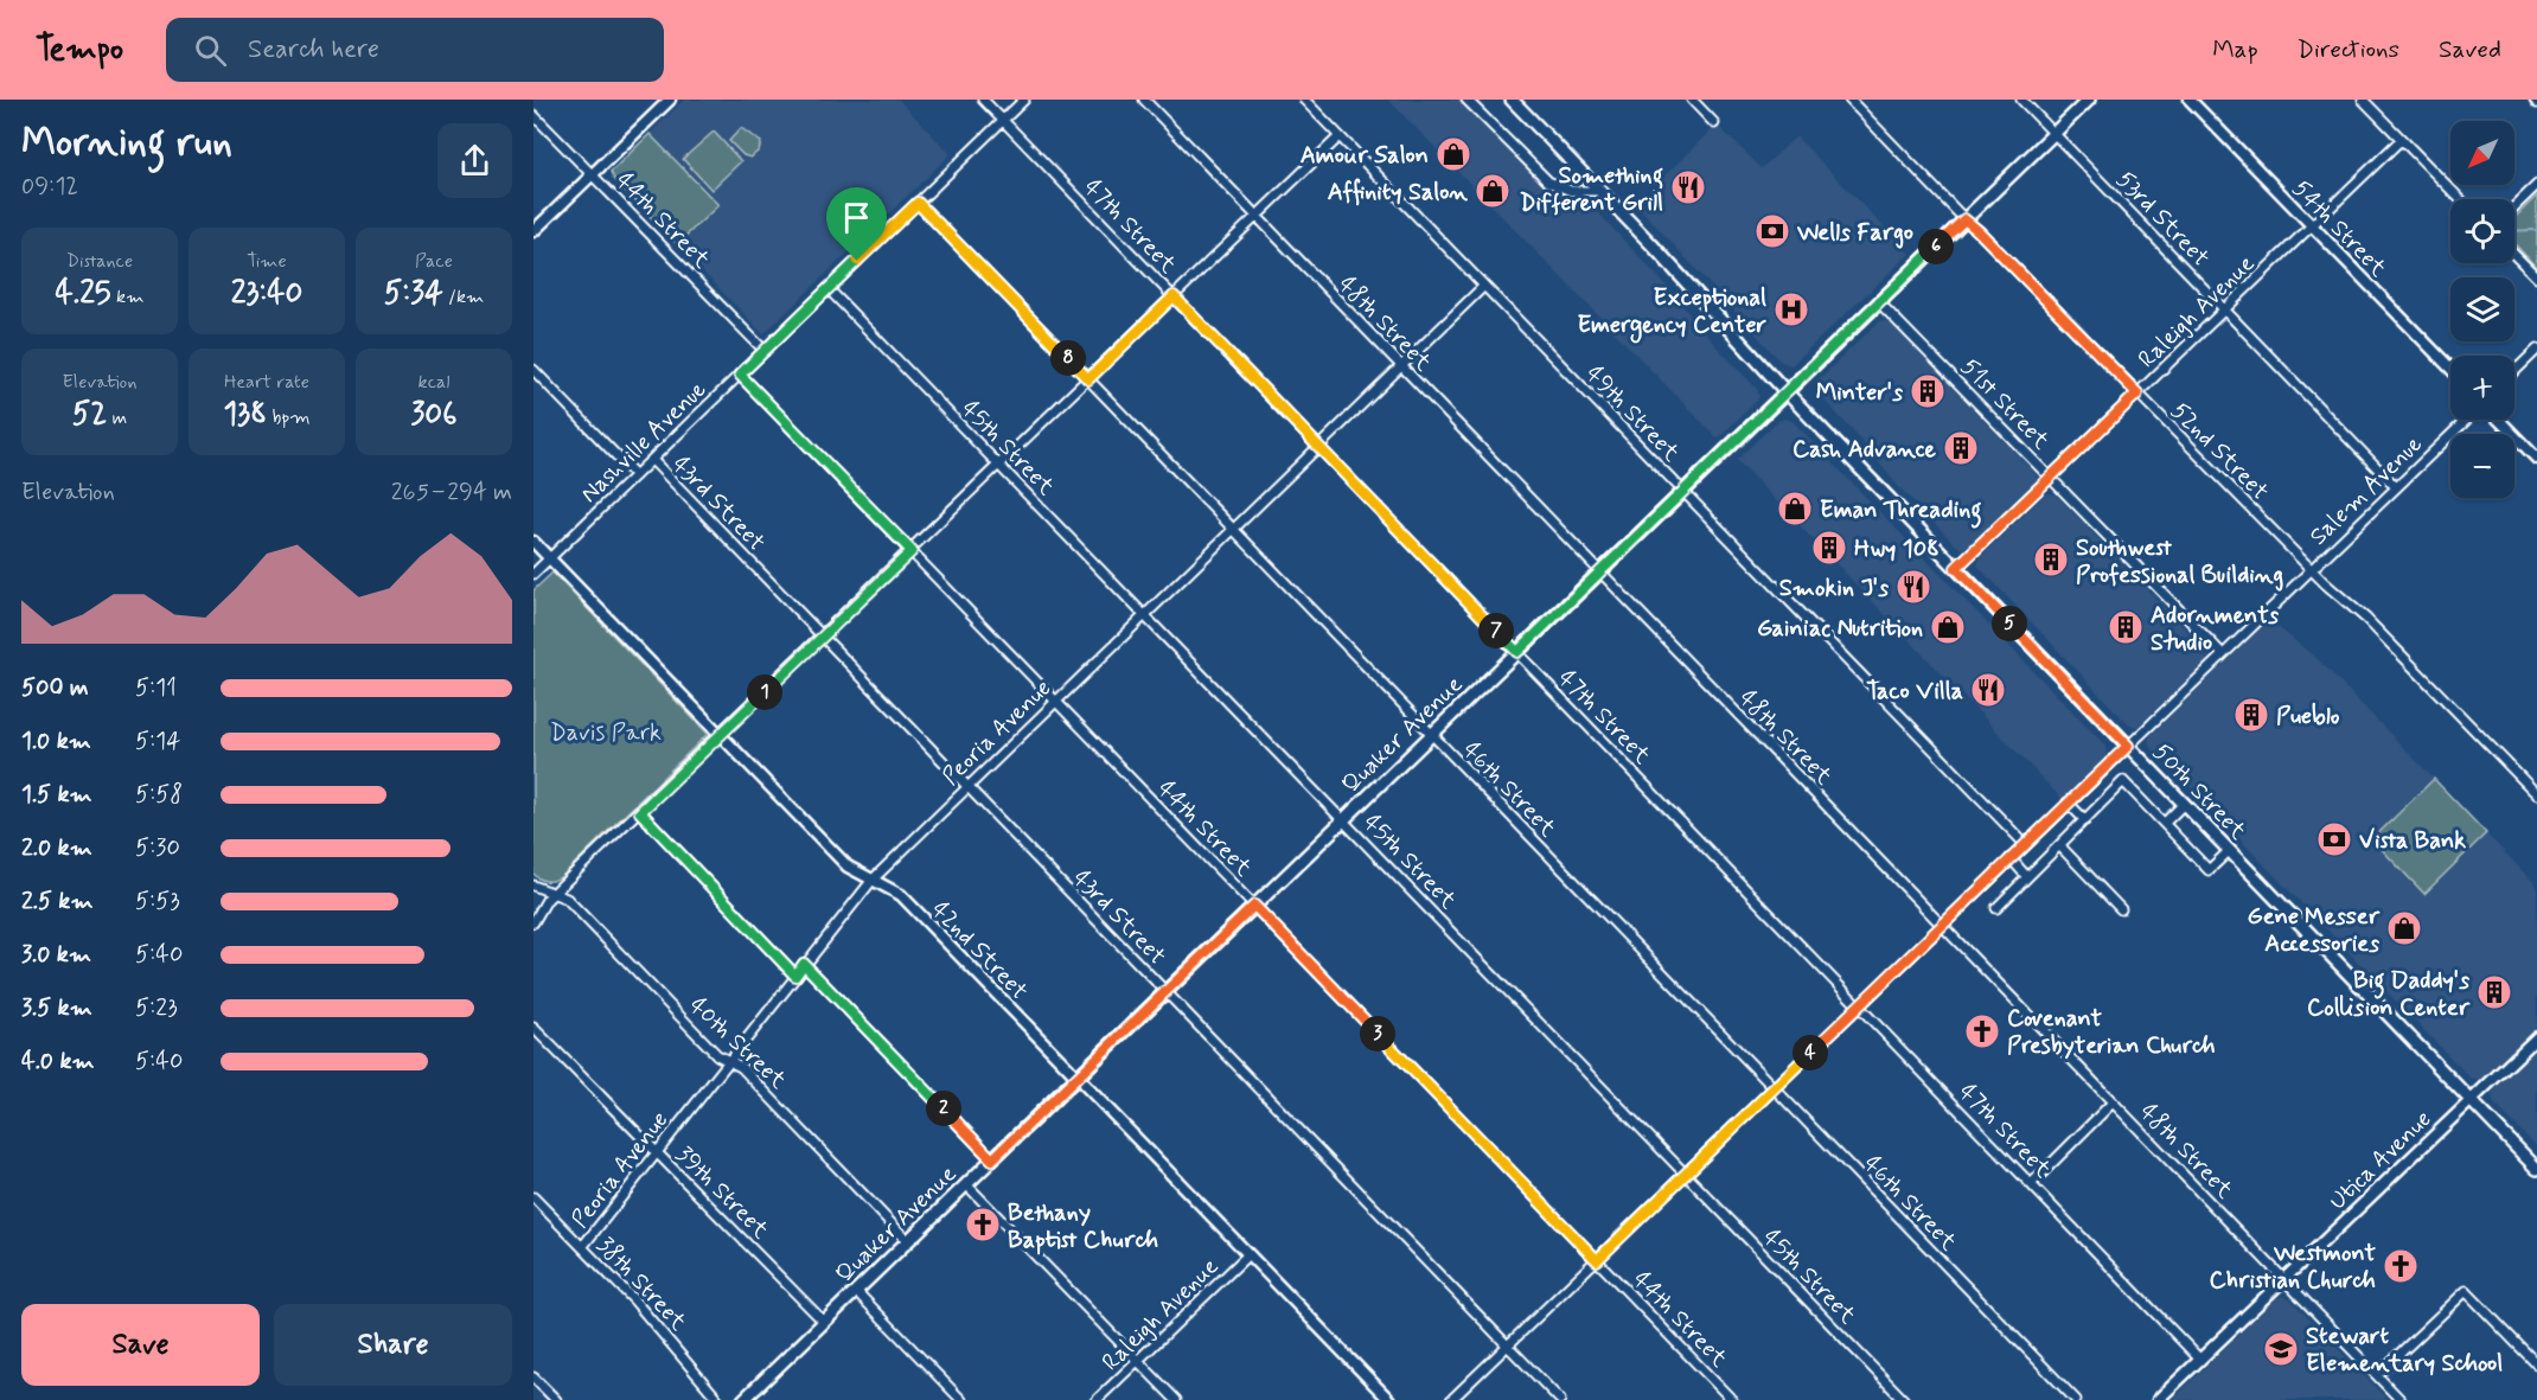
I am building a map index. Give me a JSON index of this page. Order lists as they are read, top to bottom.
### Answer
{
  "streets": {
    "main road": ["Quaker Avenue", "50th Street"],
    "street": [
      "53rd Street",
      "44th Street",
      "47th Street",
      "54th Street",
      "Raleigh Avenue",
      "48th Street",
      "51st Street",
      "49th Street",
      "Nashville Avenue",
      "45th Street",
      "52nd Street",
      "Salem Avenue",
      "43rd Street",
      "Peoria Avenue",
      "46th Street",
      "42nd Street",
      "40th Street",
      "Utica Avenue",
      "39th Street",
      "38th Street"
    ]
  },
  "crossings": [
    ["53rd Street", "Raleigh Avenue"],
    ["53rd Street", "Salem Avenue"],
    ["53rd Street", "Quaker Avenue"],
    ["44th Street", "Nashville Avenue"],
    ["44th Street", "Salem Avenue"],
    ["44th Street", "Peoria Avenue"],
    ["44th Street", "Quaker Avenue"],
    ["47th Street", "Nashville Avenue"],
    ["47th Street", "Salem Avenue"],
    ["47th Street", "Peoria Avenue"],
    ["47th Street", "Quaker Avenue"],
    ["47th Street", "Utica Avenue"],
    ["54th Street", "Raleigh Avenue"],
    ["Raleigh Avenue", "51st Street"],
    ["Raleigh Avenue", "52nd Street"],
    ["Raleigh Avenue", "50th Street"],
    ["Raleigh Avenue", "42nd Street"],
    ["48th Street", "Salem Avenue"],
    ["48th Street", "Peoria Avenue"],
    ["48th Street", "Quaker Avenue"],
    ["48th Street", "Utica Avenue"],
    ["51st Street", "Salem Avenue"],
    ["51st Street", "Quaker Avenue"],
    ["49th Street", "Salem Avenue"],
    ["49th Street", "Peoria Avenue"],
    ["49th Street", "Quaker Avenue"],
    ["Nashville Avenue", "45th Street"],
    ["Nashville Avenue", "43rd Street"],
    ["Nashville Avenue", "46th Street"],
    ["Nashville Avenue", "42nd Street"],
    ["45th Street", "Salem Avenue"],
    ["45th Street", "Peoria Avenue"],
    ["45th Street", "Quaker Avenue"],
    ["52nd Street", "Salem Avenue"],
    ["52nd Street", "Quaker Avenue"],
    ["Salem Avenue", "43rd Street"],
    ["Salem Avenue", "46th Street"],
    ["Salem Avenue", "50th Street"],
    ["43rd Street", "Peoria Avenue"],
    ["43rd Street", "Quaker Avenue"],
    ["Peoria Avenue", "46th Street"],
    ["Peoria Avenue", "42nd Street"],
    ["Peoria Avenue", "40th Street"],
    ["Peoria Avenue", "39th Street"],
    ["Peoria Avenue", "38th Street"],
    ["Quaker Avenue", "46th Street"],
    ["Quaker Avenue", "50th Street"],
    ["Quaker Avenue", "42nd Street"],
    ["Quaker Avenue", "40th Street"],
    ["Quaker Avenue", "39th Street"],
    ["50th Street", "Utica Avenue"]
  ],
  "parks": ["Davis Park"],
  "places": {
    "shop": [
      "Amour Salon",
      "Affinity Salon",
      "Eman Threading",
      "Gainiac Nutrition",
      "Gene Messer Accessories"
    ],
    "restaurant": ["Something Different Grill", "Smokin J's", "Taco Villa"],
    "bank": ["Wells Fargo", "Vista Bank"],
    "hospital": ["Exceptional Emergency Center"],
    "building": [
      "Minter's",
      "Cash Advance",
      "Hwy 108",
      "Southwest Professional Building",
      "Adornments Studio",
      "Pueblo",
      "Big Daddy's Collision Center"
    ],
    "church": ["Covenant Presbyterian Church", "Bethany Baptist Church", "Westmont Christian Church"],
    "school or university": ["Stewart Elementary School"]
  },
  "north": "bottom left",
  "page": {
    "header": "Tempo",
    "search": "Search here",
    "nav": ["Map", "Directions", "Saved"],
    "heading": ["Morning run", "09:12"],
    "map_buttons": ["+", "−"],
    "stats": [
      ["Distance", "4.25 km"],
      ["Time", "23:40"],
      ["Pace", "5:34 /km"],
      ["Elevation", "52 m"],
      ["Heart rate", "138 bpm"],
      ["kcal", "306"]
    ],
    "pins": [
      "6",
      "8",
      "5",
      "7",
      "1",
      "3",
      "4",
      "2"
    ],
    "chart": ["Elevation", "265–294 m"],
    "list": [
      {
        "name": "500 m",
        "note": "5:11"
      },
      {
        "name": "1.0 km",
        "note": "5:14"
      },
      {
        "name": "1.5 km",
        "note": "5:58"
      },
      {
        "name": "2.0 km",
        "note": "5:30"
      },
      {
        "name": "2.5 km",
        "note": "5:53"
      },
      {
        "name": "3.0 km",
        "note": "5:40"
      },
      {
        "name": "3.5 km",
        "note": "5:23"
      },
      {
        "name": "4.0 km",
        "note": "5:40"
      }
    ],
    "buttons": ["Save", "Share"]
  }
}
